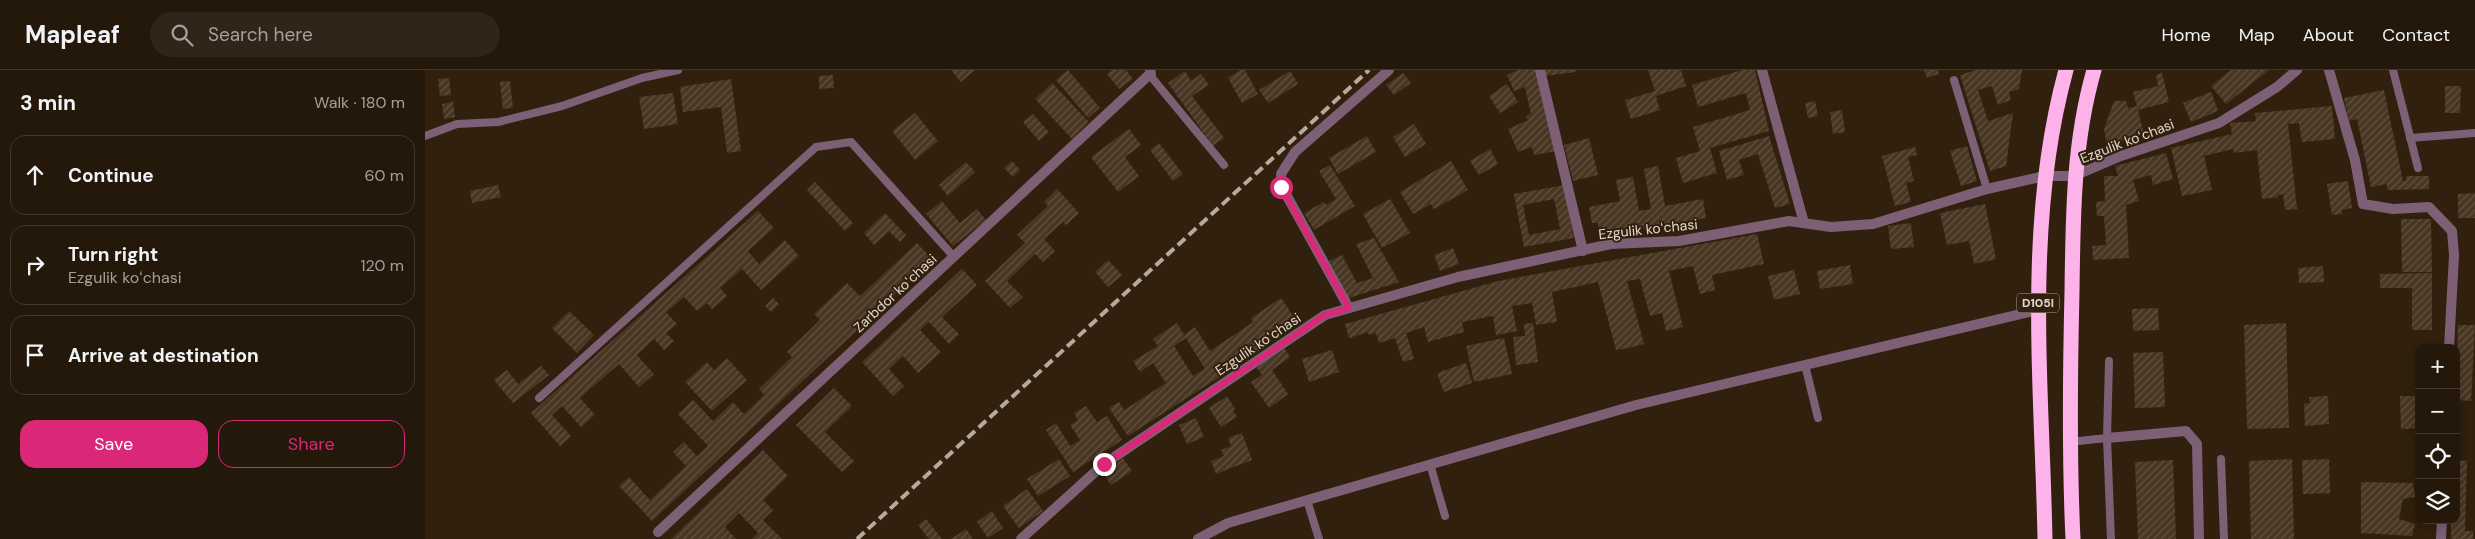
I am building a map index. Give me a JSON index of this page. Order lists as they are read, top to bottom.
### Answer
{
  "streets": {
    "highway": ["D105l"],
    "street": ["Ezgulik koʻchasi", "Zarbdor koʻchasi"]
  },
  "crossings": [
    ["Ezgulik koʻchasi", "D105l"]
  ],
  "page": {
    "header": "Mapleaf",
    "search": "Search here",
    "nav": [
      "Home",
      "Map",
      "About",
      "Contact"
    ],
    "heading": ["3 min", "Walk · 180 m"],
    "list": [
      ["Continue", "60 m"],
      ["Turn right", "Ezgulik koʻchasi", "120 m"],
      "Arrive at destination"
    ],
    "map_buttons": ["+", "−"],
    "buttons": ["Save", "Share"]
  }
}
